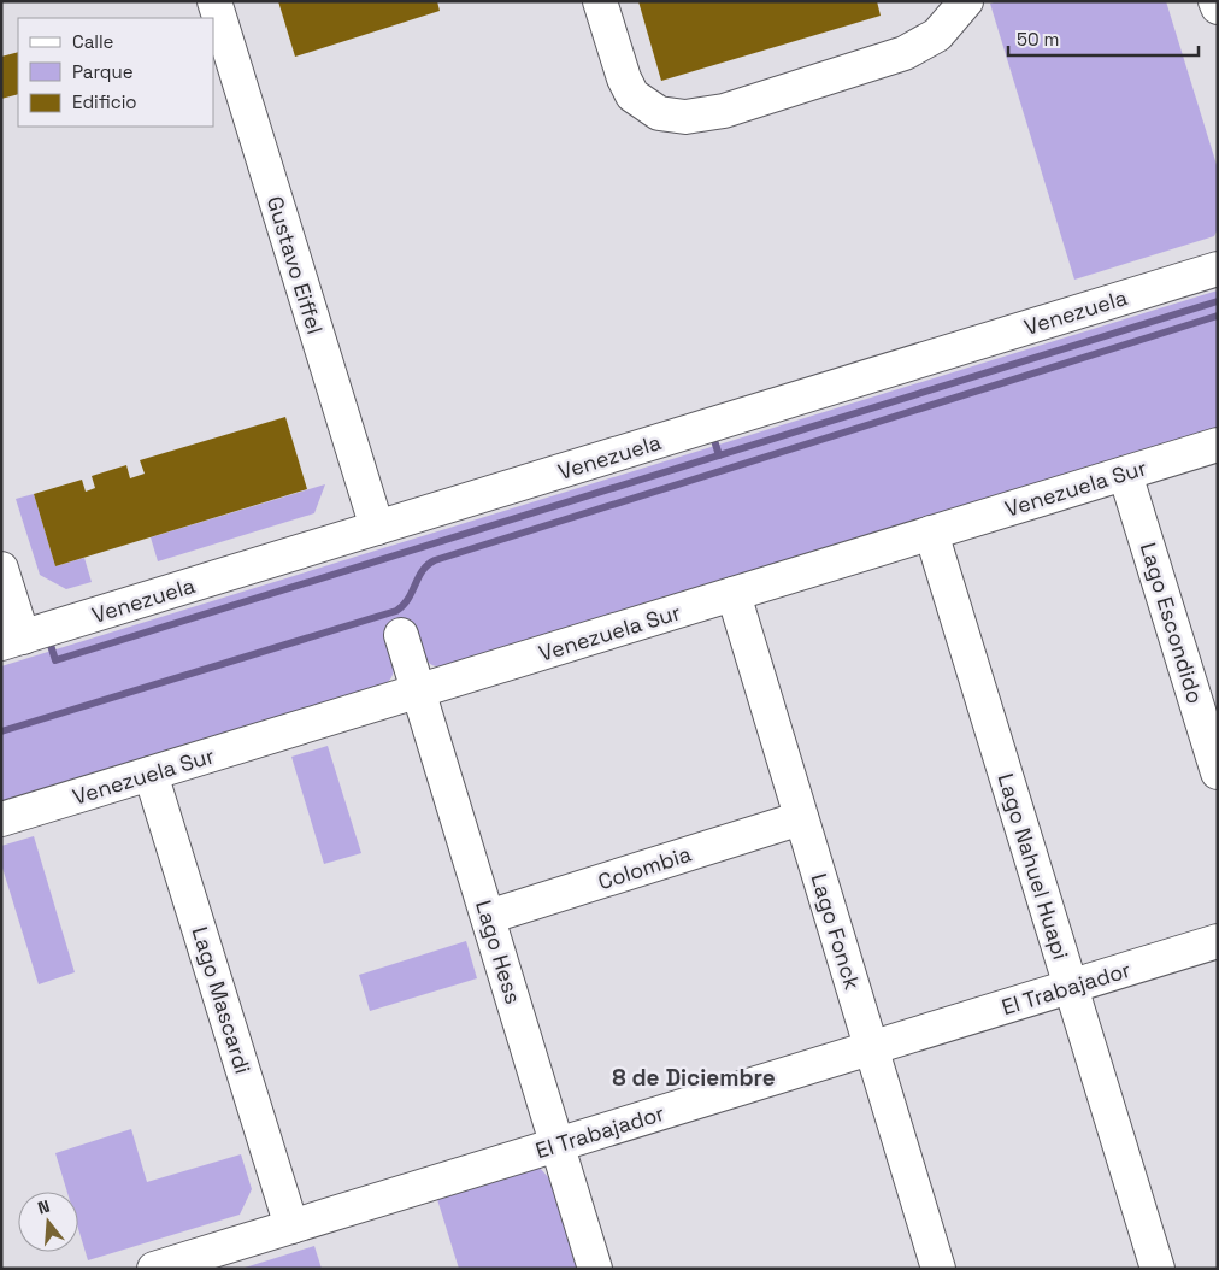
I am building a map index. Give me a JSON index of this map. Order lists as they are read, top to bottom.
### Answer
{
  "streets": {
    "street": [
      "Gustavo Eiffel",
      "Venezuela",
      "Venezuela Sur",
      "Lago Escondido",
      "Lago Nahuel Huapi",
      "Colombia",
      "Lago Fonck",
      "Lago Hess",
      "El Trabajador",
      "Lago Mascardi"
    ]
  },
  "crossings": [
    ["Gustavo Eiffel", "Venezuela"],
    ["Venezuela Sur", "Lago Escondido"],
    ["Venezuela Sur", "Lago Nahuel Huapi"],
    ["Venezuela Sur", "Lago Fonck"],
    ["Venezuela Sur", "Lago Hess"],
    ["Venezuela Sur", "Lago Mascardi"],
    ["Lago Nahuel Huapi", "El Trabajador"],
    ["Colombia", "Lago Fonck"],
    ["Colombia", "Lago Hess"],
    ["Lago Fonck", "El Trabajador"],
    ["Lago Hess", "El Trabajador"],
    ["El Trabajador", "Lago Mascardi"]
  ],
  "districts": ["8 de Diciembre"],
  "legend": ["Calle", "Parque", "Edificio"],
  "scale_bar": "50 m",
  "north": "top"
}
